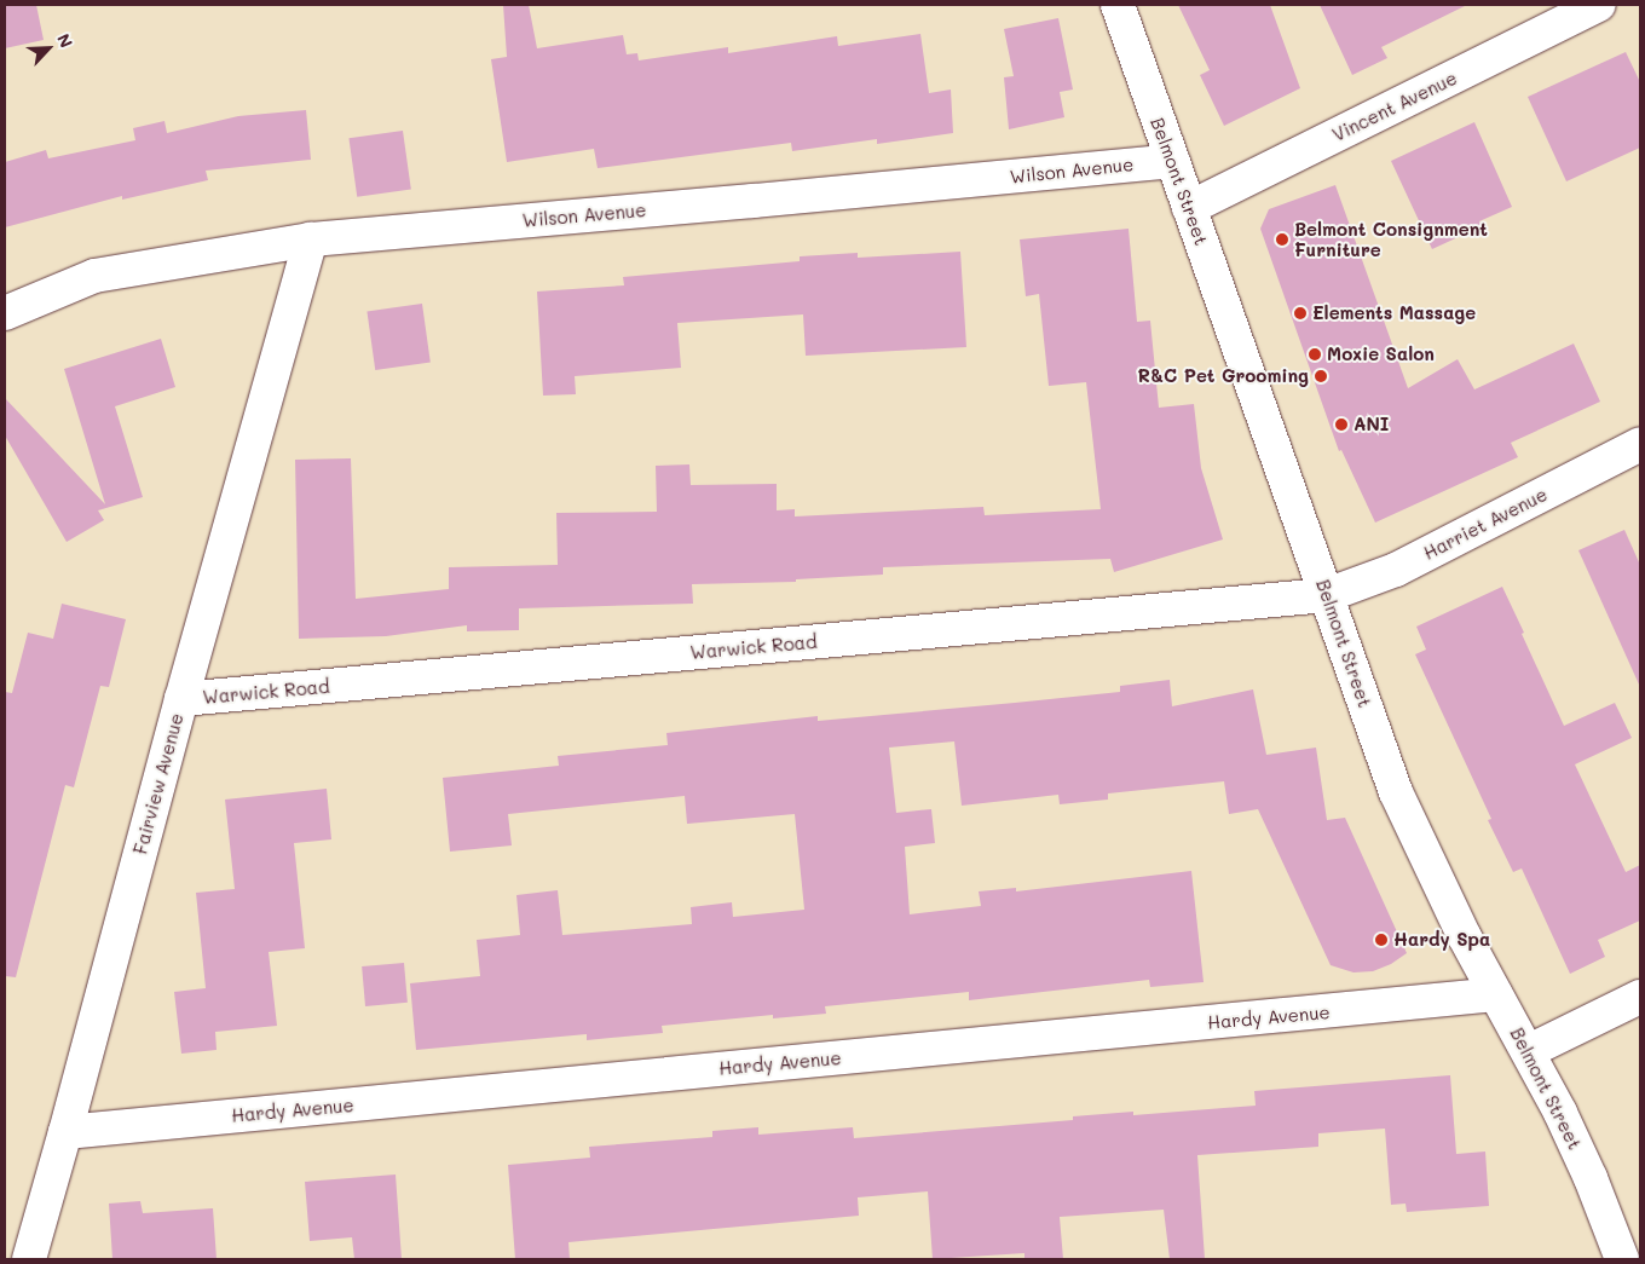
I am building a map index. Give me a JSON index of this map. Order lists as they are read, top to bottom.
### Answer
{
  "streets": {
    "street": [
      "Vincent Avenue",
      "Wilson Avenue",
      "Belmont Street",
      "Harriet Avenue",
      "Warwick Road",
      "Fairview Avenue",
      "Hardy Avenue"
    ]
  },
  "crossings": [
    ["Vincent Avenue", "Belmont Street"],
    ["Wilson Avenue", "Belmont Street"],
    ["Wilson Avenue", "Fairview Avenue"],
    ["Belmont Street", "Harriet Avenue"],
    ["Belmont Street", "Warwick Road"],
    ["Belmont Street", "Hardy Avenue"],
    ["Harriet Avenue", "Warwick Road"],
    ["Warwick Road", "Fairview Avenue"],
    ["Fairview Avenue", "Hardy Avenue"]
  ],
  "places": [
    "Belmont Consignment Furniture",
    "Elements Massage",
    "Moxie Salon",
    "R&C Pet Grooming",
    "ANI",
    "Hardy Spa"
  ],
  "north": "top right"
}
